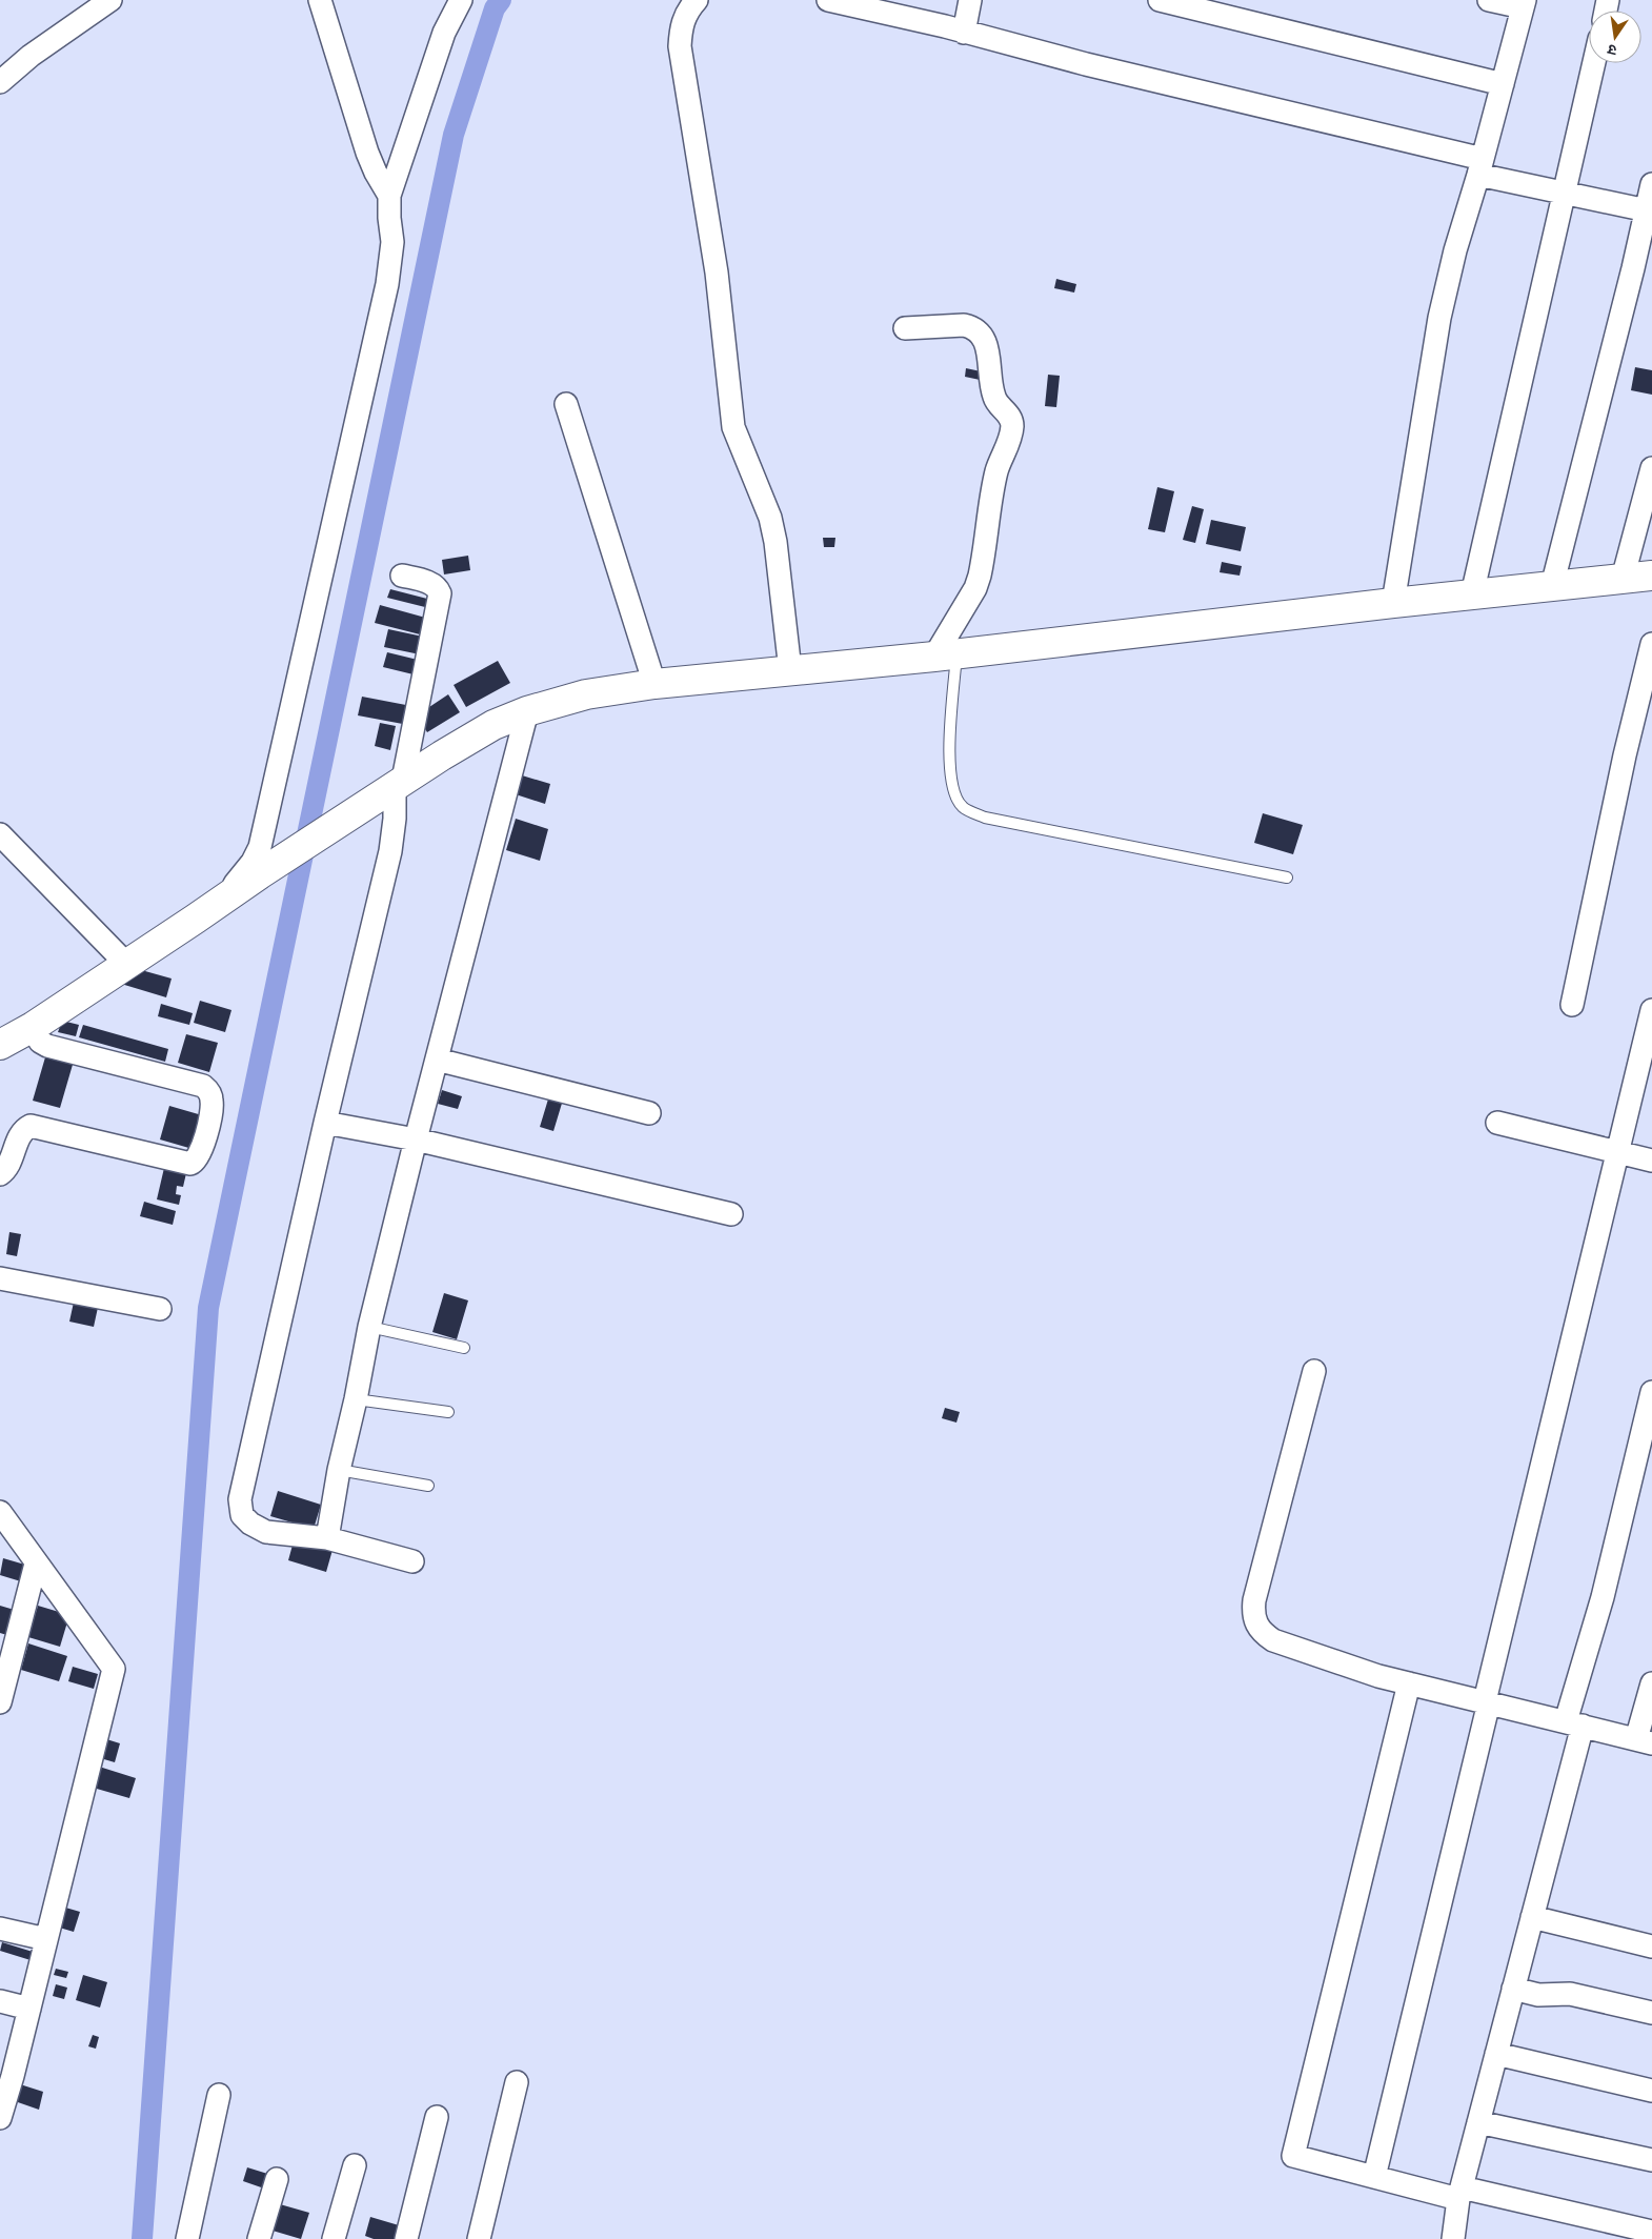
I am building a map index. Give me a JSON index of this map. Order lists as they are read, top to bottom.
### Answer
{
  "north": "bottom"
}
